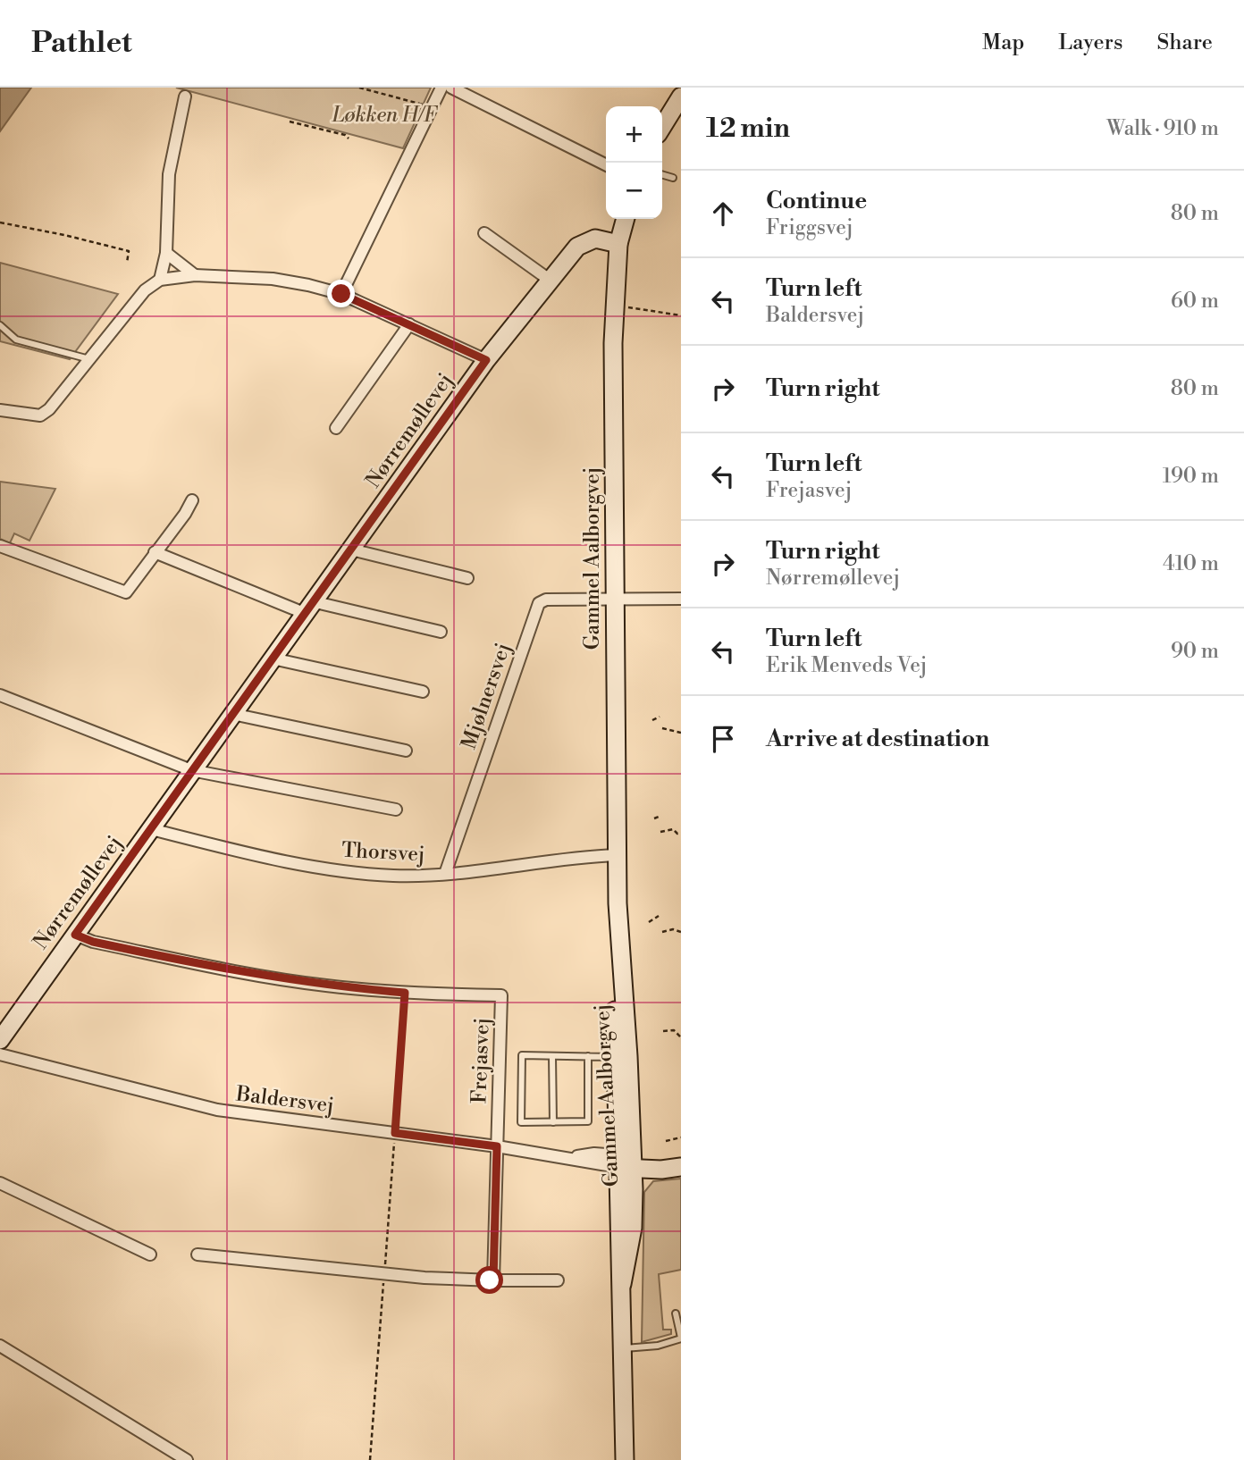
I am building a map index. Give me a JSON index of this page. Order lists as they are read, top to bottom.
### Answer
{
  "streets": {
    "street": [
      "Nørremøllevej",
      "Gammel Aalborgvej",
      "Mjølnersvej",
      "Thorsvej",
      "Frejasvej",
      "Baldersvej"
    ]
  },
  "crossings": [
    ["Nørremøllevej", "Gammel Aalborgvej"],
    ["Nørremøllevej", "Thorsvej"],
    ["Nørremøllevej", "Frejasvej"],
    ["Gammel Aalborgvej", "Mjølnersvej"],
    ["Gammel Aalborgvej", "Thorsvej"],
    ["Gammel Aalborgvej", "Baldersvej"],
    ["Mjølnersvej", "Thorsvej"],
    ["Frejasvej", "Baldersvej"]
  ],
  "parks": ["Løkken H/F"],
  "page": {
    "header": "Pathlet",
    "nav": ["Map", "Layers", "Share"],
    "heading": ["12 min", "Walk · 910 m"],
    "map_buttons": ["+", "−"],
    "list": [
      ["Continue", "Friggsvej", "80 m"],
      ["Turn left", "Baldersvej", "60 m"],
      ["Turn right", "80 m"],
      ["Turn left", "Frejasvej", "190 m"],
      ["Turn right", "Nørremøllevej", "410 m"],
      ["Turn left", "Erik Menveds Vej", "90 m"],
      "Arrive at destination"
    ]
  }
}
